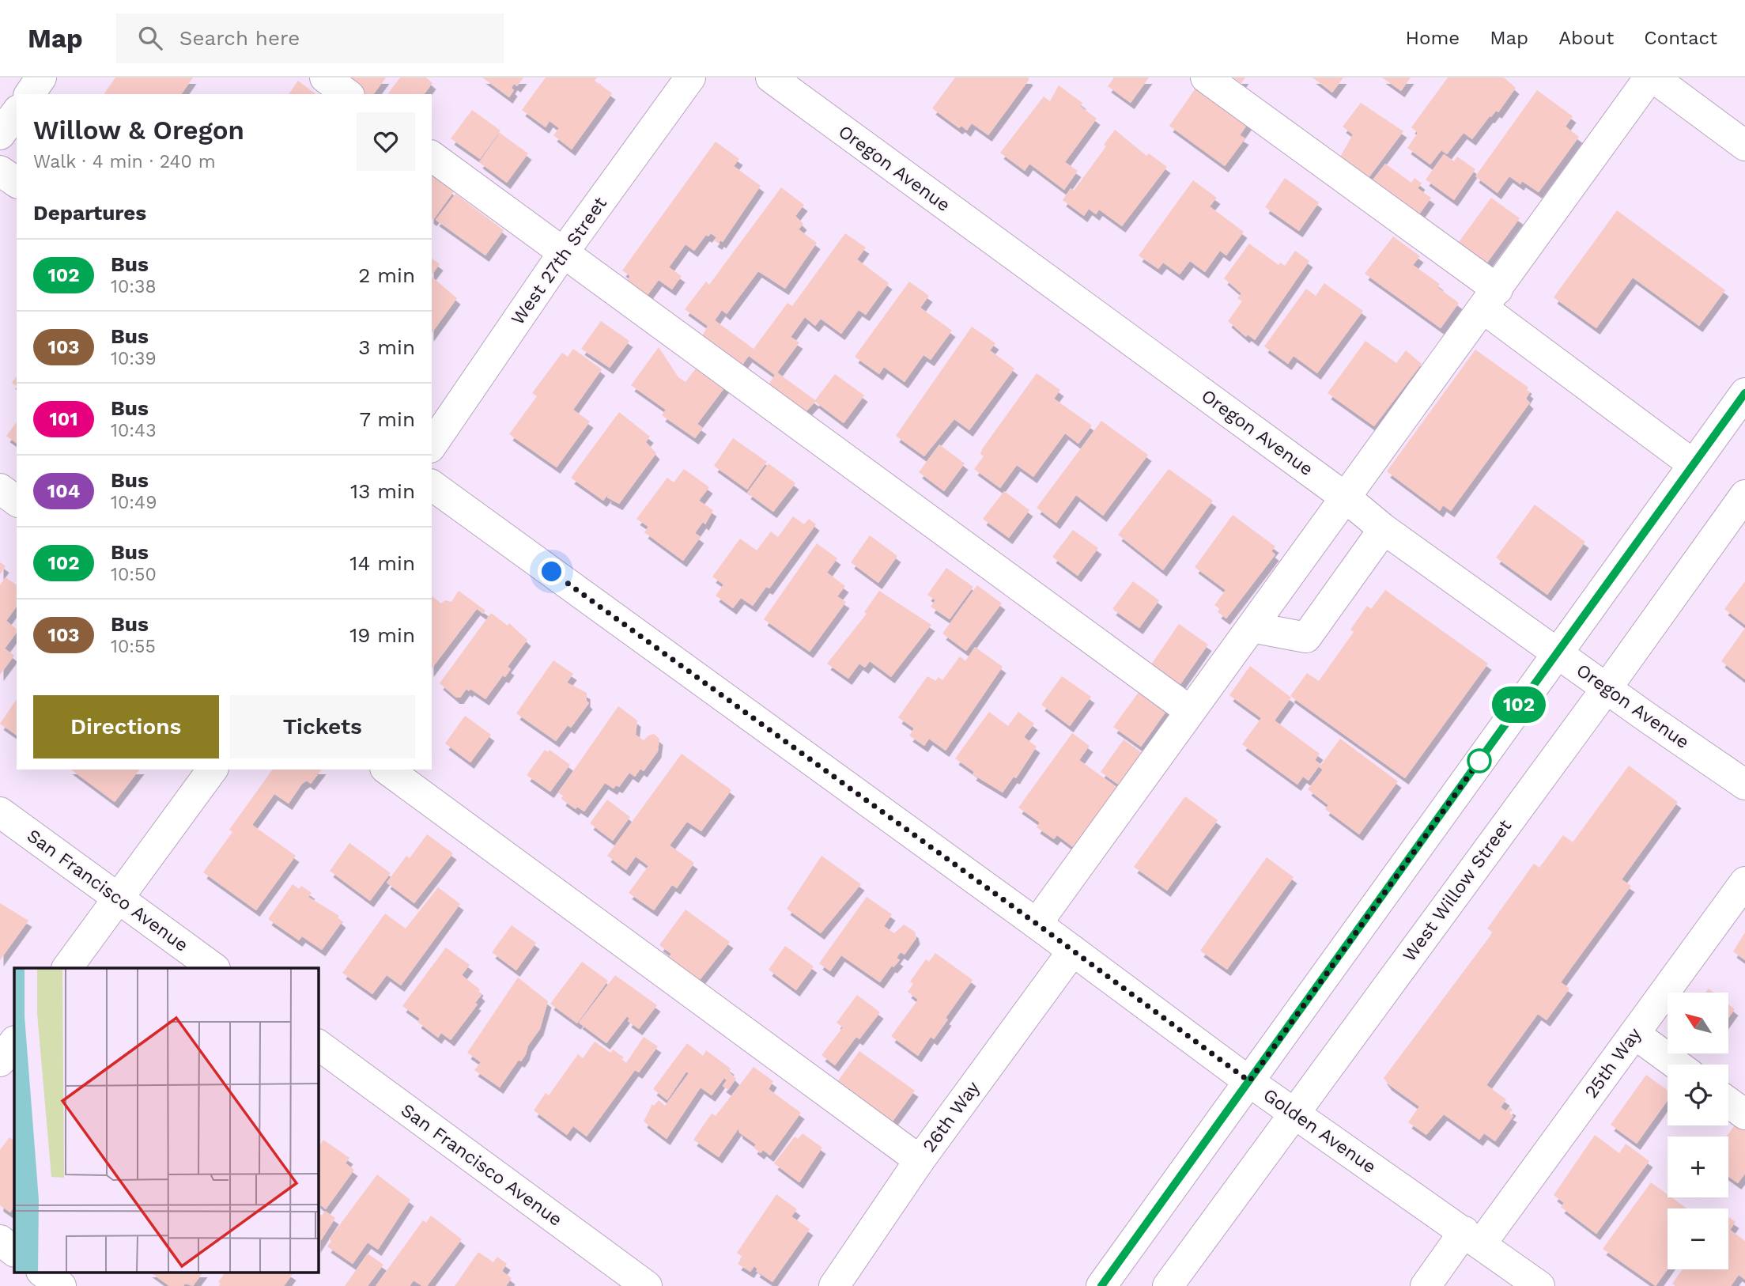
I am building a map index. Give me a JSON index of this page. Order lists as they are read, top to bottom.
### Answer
{
  "streets": {
    "street": [
      "Oregon Avenue",
      "West 27th Street",
      "San Francisco Avenue",
      "West Willow Street",
      "25th Way",
      "26th Way",
      "Golden Avenue"
    ]
  },
  "crossings": [
    ["Oregon Avenue", "West Willow Street"],
    ["West Willow Street", "Golden Avenue"],
    ["25th Way", "Golden Avenue"],
    ["26th Way", "Golden Avenue"]
  ],
  "lines": ["bus line 102"],
  "north": "top left",
  "page": {
    "header": "Map",
    "search": "Search here",
    "nav": [
      "Home",
      "Map",
      "About",
      "Contact"
    ],
    "on_map": "102",
    "heading": [
      ["Willow & Oregon", "Walk · 4 min · 240 m"],
      "Departures"
    ],
    "list": [
      {
        "mark": "102",
        "name": "Bus",
        "note": "10:38",
        "value": "2 min"
      },
      {
        "mark": "103",
        "name": "Bus",
        "note": "10:39",
        "value": "3 min"
      },
      {
        "mark": "101",
        "name": "Bus",
        "note": "10:43",
        "value": "7 min"
      },
      {
        "mark": "104",
        "name": "Bus",
        "note": "10:49",
        "value": "13 min"
      },
      {
        "mark": "102",
        "name": "Bus",
        "note": "10:50",
        "value": "14 min"
      },
      {
        "mark": "103",
        "name": "Bus",
        "note": "10:55",
        "value": "19 min"
      }
    ],
    "buttons": ["Directions", "Tickets"],
    "map_buttons": ["+", "−"]
  }
}
